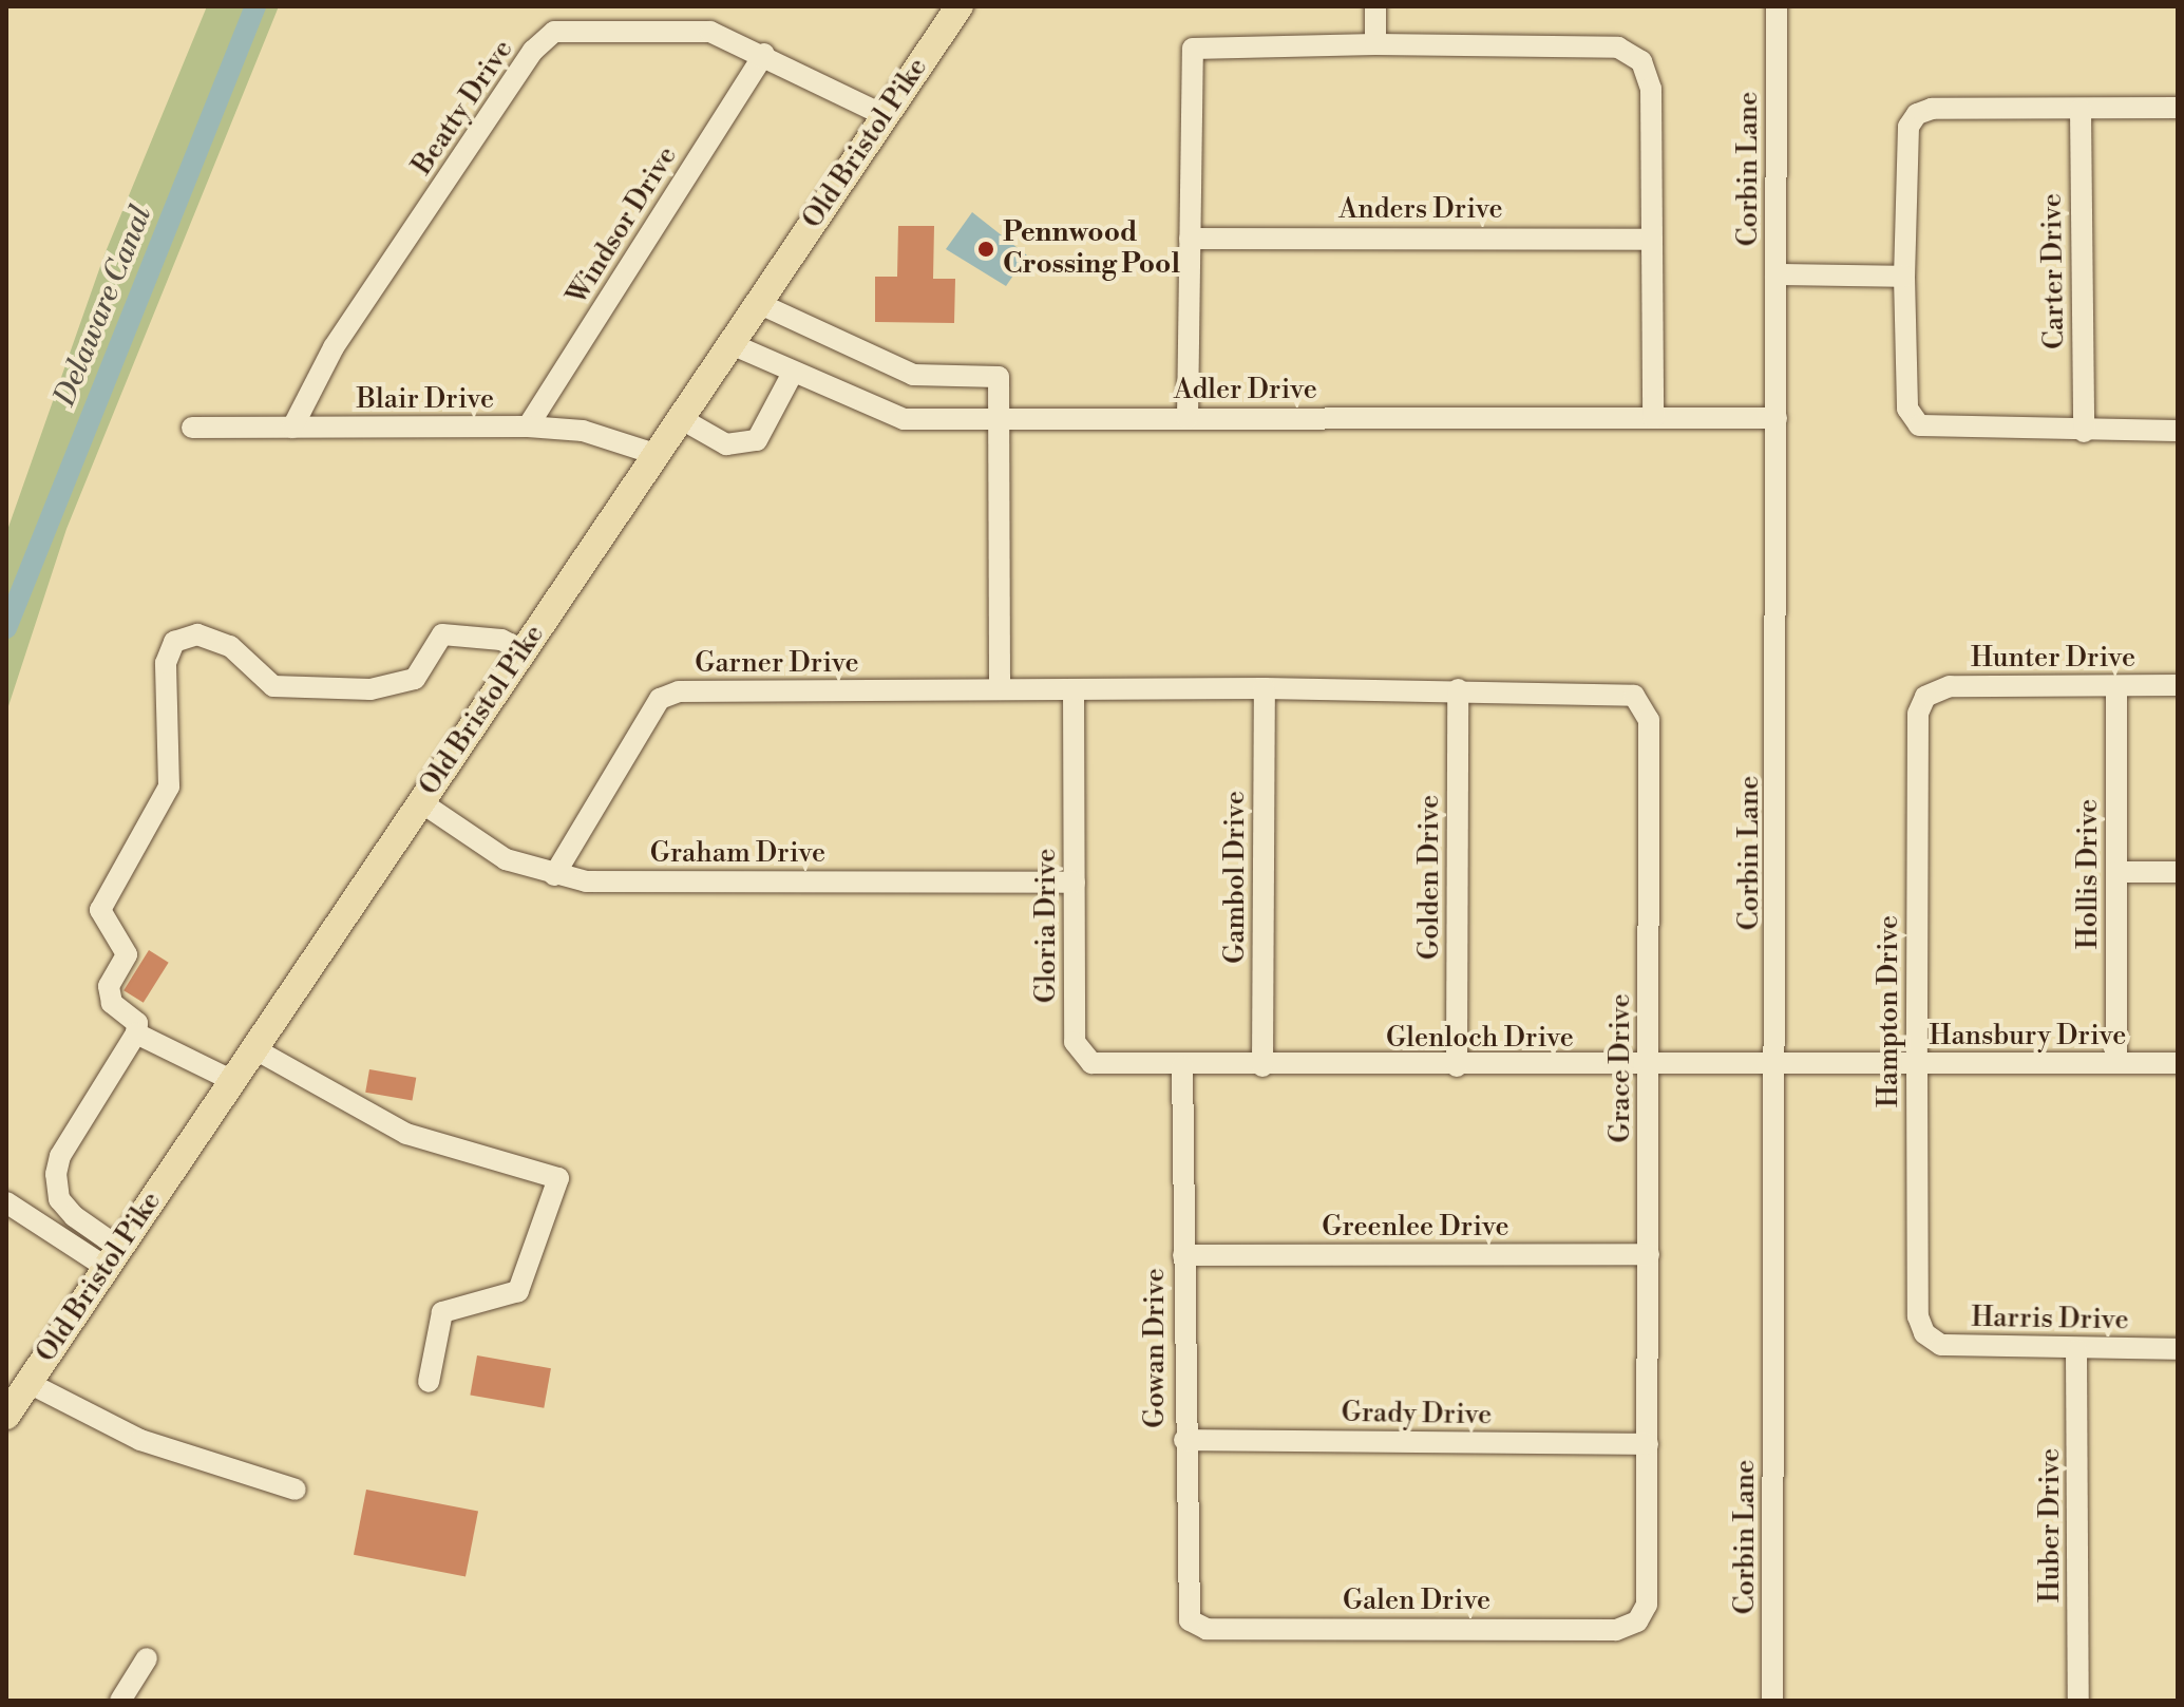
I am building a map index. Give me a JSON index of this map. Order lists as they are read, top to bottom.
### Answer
{
  "streets": {
    "main road": ["Old Bristol Pike"],
    "street": [
      "Beatty Drive",
      "Corbin Lane",
      "Anders Drive",
      "Windsor Drive",
      "Carter Drive",
      "Adler Drive",
      "Blair Drive",
      "Hunter Drive",
      "Garner Drive",
      "Graham Drive",
      "Hollis Drive",
      "Gambol Drive",
      "Golden Drive",
      "Gloria Drive",
      "Hampton Drive",
      "Hansbury Drive",
      "Glenloch Drive",
      "Grace Drive",
      "Greenlee Drive",
      "Harris Drive",
      "Gowan Drive",
      "Grady Drive",
      "Huber Drive",
      "Galen Drive"
    ]
  },
  "crossings": [
    ["Beatty Drive", "Old Bristol Pike"],
    ["Beatty Drive", "Windsor Drive"],
    ["Beatty Drive", "Blair Drive"],
    ["Old Bristol Pike", "Adler Drive"],
    ["Old Bristol Pike", "Blair Drive"],
    ["Old Bristol Pike", "Graham Drive"],
    ["Corbin Lane", "Adler Drive"],
    ["Corbin Lane", "Hansbury Drive"],
    ["Corbin Lane", "Glenloch Drive"],
    ["Windsor Drive", "Blair Drive"],
    ["Hunter Drive", "Hollis Drive"],
    ["Hunter Drive", "Hampton Drive"],
    ["Garner Drive", "Graham Drive"],
    ["Garner Drive", "Gambol Drive"],
    ["Garner Drive", "Golden Drive"],
    ["Garner Drive", "Gloria Drive"],
    ["Garner Drive", "Grace Drive"],
    ["Graham Drive", "Gloria Drive"],
    ["Hollis Drive", "Hansbury Drive"],
    ["Gambol Drive", "Glenloch Drive"],
    ["Golden Drive", "Glenloch Drive"],
    ["Golden Drive", "Grace Drive"],
    ["Gloria Drive", "Glenloch Drive"],
    ["Gloria Drive", "Gowan Drive"],
    ["Hampton Drive", "Hansbury Drive"],
    ["Hampton Drive", "Harris Drive"],
    ["Hansbury Drive", "Glenloch Drive"],
    ["Glenloch Drive", "Grace Drive"],
    ["Glenloch Drive", "Gowan Drive"],
    ["Grace Drive", "Greenlee Drive"],
    ["Grace Drive", "Grady Drive"],
    ["Grace Drive", "Galen Drive"],
    ["Greenlee Drive", "Gowan Drive"],
    ["Harris Drive", "Huber Drive"],
    ["Gowan Drive", "Grady Drive"],
    ["Gowan Drive", "Galen Drive"]
  ],
  "water": ["Delaware Canal"],
  "places": ["Pennwood Crossing Pool"]
}
